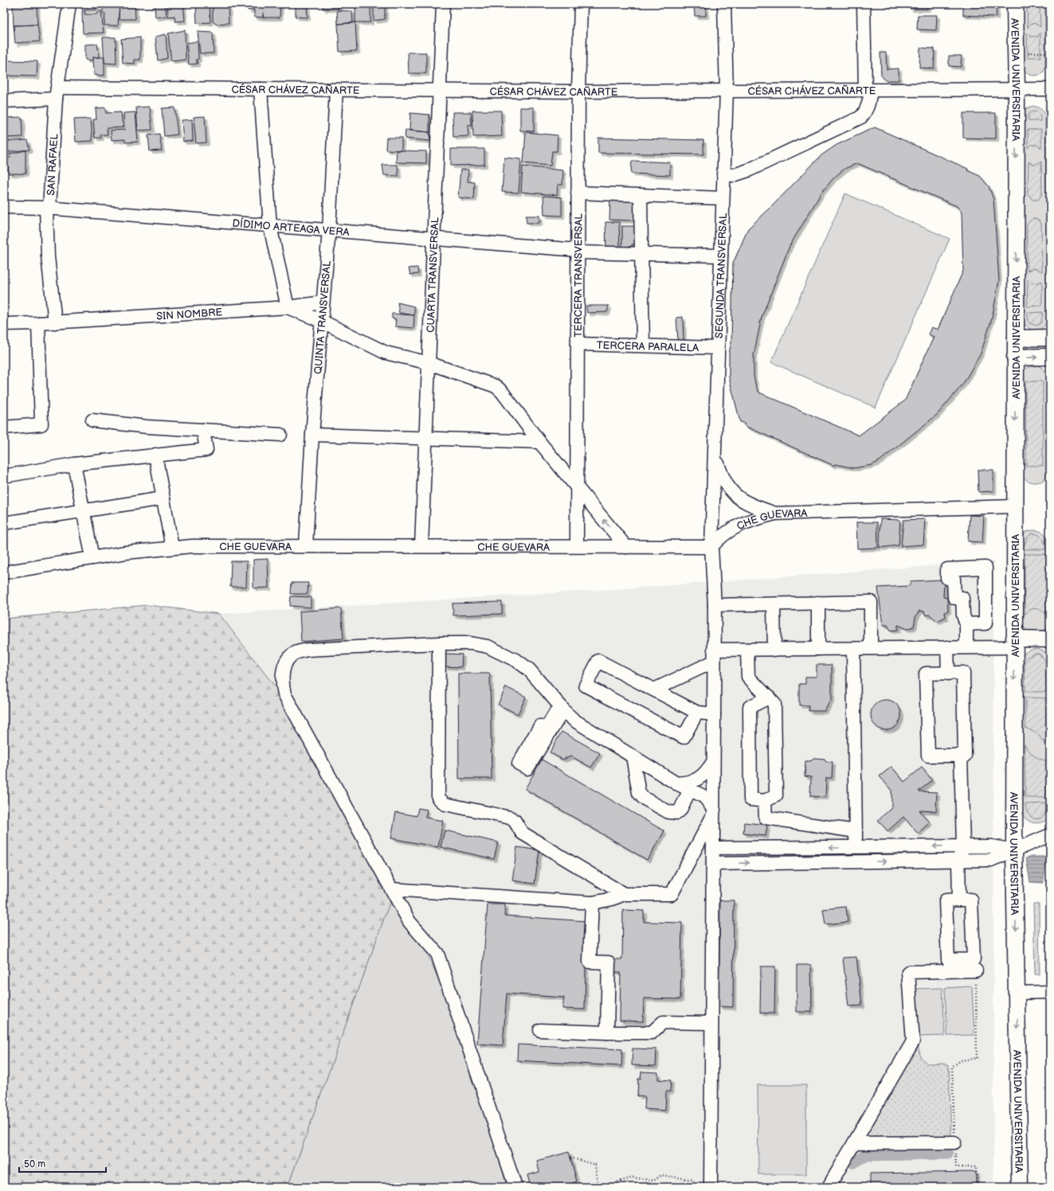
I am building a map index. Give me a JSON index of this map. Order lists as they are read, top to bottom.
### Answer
{
  "streets": {
    "main road": ["AVENIDA UNIVERSITARIA"],
    "street": [
      "CÉSAR CHÁVEZ CAÑARTE",
      "SAN RAFAEL",
      "DÍDIMO ARTEAGA VERA",
      "CUARTA TRANSVERSAL",
      "TERCERA TRANSVERSAL",
      "SEGUNDA TRANSVERSAL",
      "SIN NOMBRE",
      "QUINTA TRANSVERSAL",
      "TERCERA PARALELA",
      "CHE GUEVARA"
    ]
  },
  "crossings": [
    ["AVENIDA UNIVERSITARIA", "CÉSAR CHÁVEZ CAÑARTE"],
    ["AVENIDA UNIVERSITARIA", "CHE GUEVARA"],
    ["CÉSAR CHÁVEZ CAÑARTE", "SAN RAFAEL"],
    ["CÉSAR CHÁVEZ CAÑARTE", "CUARTA TRANSVERSAL"],
    ["CÉSAR CHÁVEZ CAÑARTE", "TERCERA TRANSVERSAL"],
    ["CÉSAR CHÁVEZ CAÑARTE", "SEGUNDA TRANSVERSAL"],
    ["CÉSAR CHÁVEZ CAÑARTE", "QUINTA TRANSVERSAL"],
    ["SAN RAFAEL", "DÍDIMO ARTEAGA VERA"],
    ["SAN RAFAEL", "SIN NOMBRE"],
    ["DÍDIMO ARTEAGA VERA", "CUARTA TRANSVERSAL"],
    ["DÍDIMO ARTEAGA VERA", "TERCERA TRANSVERSAL"],
    ["DÍDIMO ARTEAGA VERA", "SEGUNDA TRANSVERSAL"],
    ["DÍDIMO ARTEAGA VERA", "QUINTA TRANSVERSAL"],
    ["CUARTA TRANSVERSAL", "CHE GUEVARA"],
    ["TERCERA TRANSVERSAL", "TERCERA PARALELA"],
    ["TERCERA TRANSVERSAL", "CHE GUEVARA"],
    ["SEGUNDA TRANSVERSAL", "TERCERA PARALELA"],
    ["SEGUNDA TRANSVERSAL", "CHE GUEVARA"],
    ["SIN NOMBRE", "QUINTA TRANSVERSAL"],
    ["QUINTA TRANSVERSAL", "CHE GUEVARA"]
  ],
  "one_way": ["AVENIDA UNIVERSITARIA"],
  "scale_bar": "50 m"
}
